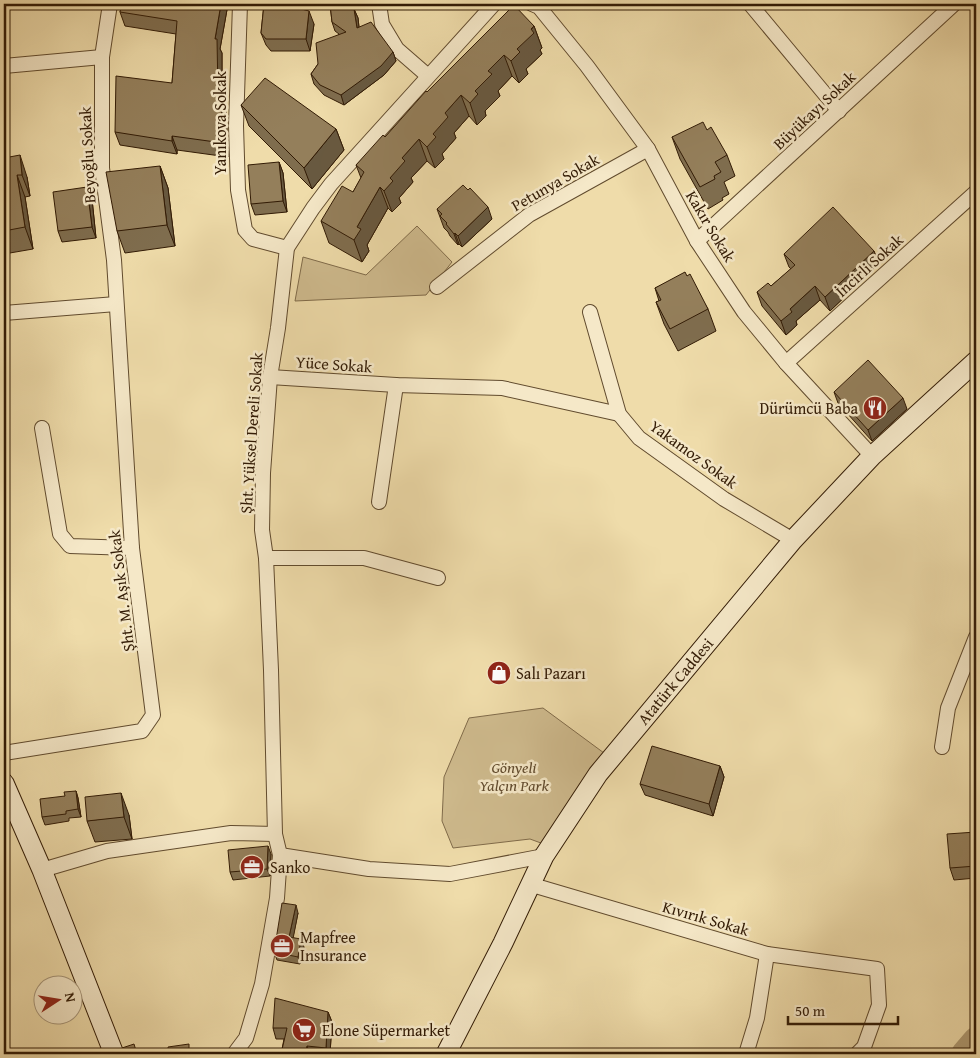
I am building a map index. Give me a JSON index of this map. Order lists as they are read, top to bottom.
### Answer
{
  "streets": {
    "main road": ["Atatürk Caddesi"],
    "street": [
      "Büyükayı Sokak",
      "Yanıkova Sokak",
      "Beyoğlu Sokak",
      "Petunya Sokak",
      "Kakır Sokak",
      "İncirli Sokak",
      "Yüce Sokak",
      "Şht. Yüksel Dereli Sokak",
      "Yakamoz Sokak",
      "Şht. M. Aşık Sokak",
      "Kıvırık Sokak"
    ]
  },
  "crossings": [
    ["Büyükayı Sokak", "Kakır Sokak"],
    ["Yanıkova Sokak", "Şht. Yüksel Dereli Sokak"],
    ["Beyoğlu Sokak", "Şht. M. Aşık Sokak"],
    ["Petunya Sokak", "Kakır Sokak"],
    ["Kakır Sokak", "İncirli Sokak"],
    ["Kakır Sokak", "Atatürk Caddesi"],
    ["Yüce Sokak", "Şht. Yüksel Dereli Sokak"],
    ["Yüce Sokak", "Yakamoz Sokak"],
    ["Yakamoz Sokak", "Atatürk Caddesi"],
    ["Atatürk Caddesi", "Kıvırık Sokak"]
  ],
  "parks": ["Gönyeli Yalçın Park"],
  "places": {
    "restaurant": ["Dürümcü Baba"],
    "shop": ["Salı Pazarı"],
    "office": ["Sanko", "Mapfree Insurance"],
    "supermarket": ["Elone Süpermarket"]
  },
  "scale_bar": "50 m",
  "north": "right"
}
